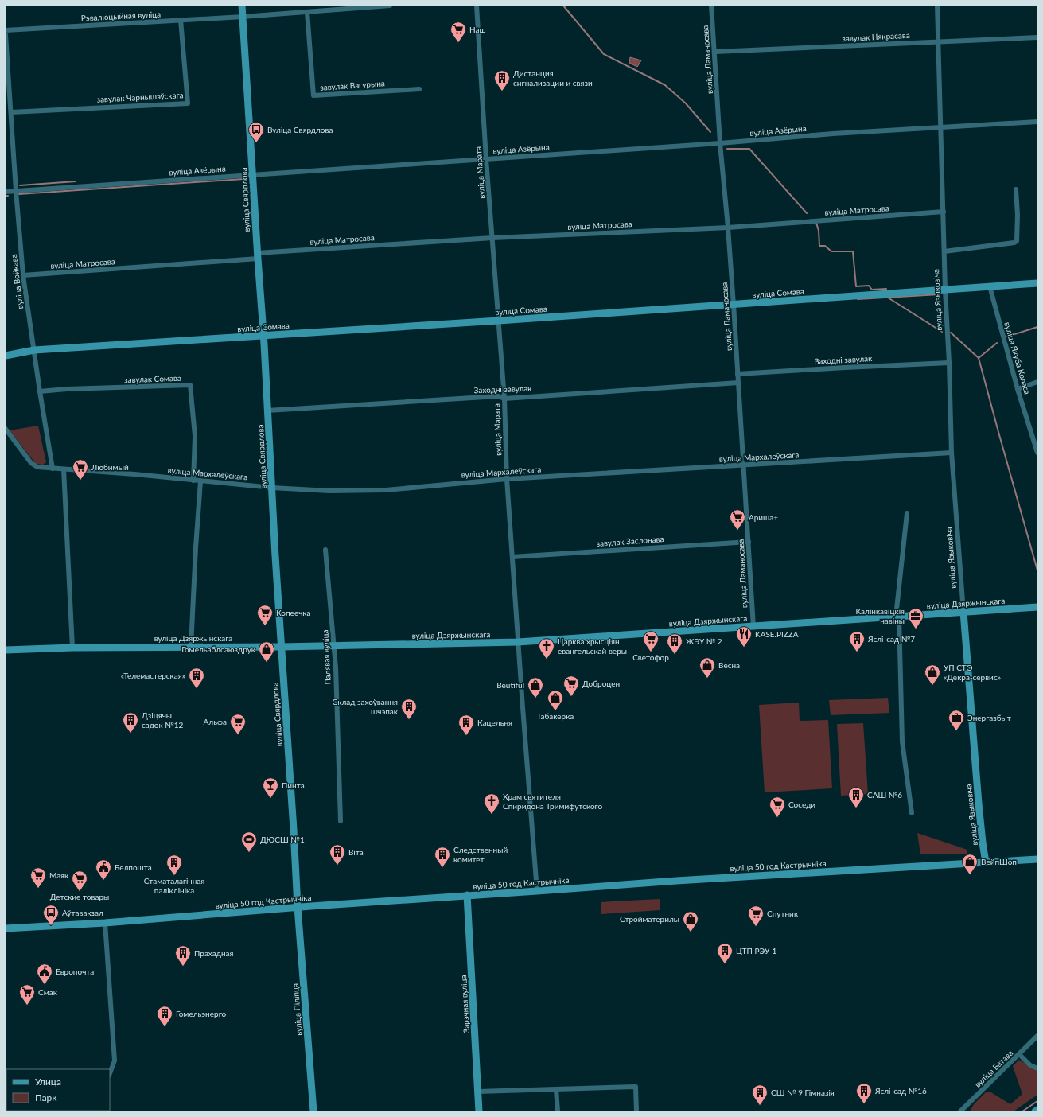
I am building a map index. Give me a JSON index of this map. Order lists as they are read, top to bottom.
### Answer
{
  "streets": {
    "street": [
      "Рэвалюцыйная вуліца",
      "завулак Някрасава",
      "вуліца Ламаносава",
      "завулак Вагурына",
      "завулак Чарнышэўскага",
      "вуліца Азёрына",
      "вуліца Марата",
      "вуліца Свярдлова",
      "вуліца Матросава",
      "вуліца Войкава",
      "вуліца Сомава",
      "вуліца Языковіча",
      "вуліца Якуба Коласа",
      "Заходні завулак",
      "завулак Сомава",
      "вуліца Мархалеўскага",
      "завулак Заслонава",
      "вуліца Дзяржынскага",
      "Палявая вуліца",
      "вуліца 50 год Кастрычніка",
      "Зарэчная вуліца",
      "вуліца Піліпца",
      "вуліца Батава"
    ]
  },
  "crossings": [
    ["Рэвалюцыйная вуліца", "завулак Вагурына"],
    ["Рэвалюцыйная вуліца", "завулак Чарнышэўскага"],
    ["Рэвалюцыйная вуліца", "вуліца Свярдлова"],
    ["завулак Някрасава", "вуліца Ламаносава"],
    ["завулак Някрасава", "вуліца Языковіча"],
    ["вуліца Ламаносава", "вуліца Азёрына"],
    ["вуліца Ламаносава", "вуліца Матросава"],
    ["вуліца Ламаносава", "вуліца Сомава"],
    ["вуліца Ламаносава", "Заходні завулак"],
    ["вуліца Ламаносава", "вуліца Мархалеўскага"],
    ["вуліца Ламаносава", "завулак Заслонава"],
    ["вуліца Ламаносава", "вуліца Дзяржынскага"],
    ["завулак Чарнышэўскага", "вуліца Войкава"],
    ["вуліца Азёрына", "вуліца Марата"],
    ["вуліца Азёрына", "вуліца Свярдлова"],
    ["вуліца Азёрына", "вуліца Войкава"],
    ["вуліца Азёрына", "вуліца Языковіча"],
    ["вуліца Марата", "вуліца Матросава"],
    ["вуліца Марата", "вуліца Сомава"],
    ["вуліца Марата", "Заходні завулак"],
    ["вуліца Марата", "вуліца Мархалеўскага"],
    ["вуліца Марата", "завулак Заслонава"],
    ["вуліца Марата", "вуліца Дзяржынскага"],
    ["вуліца Марата", "вуліца 50 год Кастрычніка"],
    ["вуліца Свярдлова", "вуліца Матросава"],
    ["вуліца Свярдлова", "вуліца Сомава"],
    ["вуліца Свярдлова", "Заходні завулак"],
    ["вуліца Свярдлова", "вуліца Мархалеўскага"],
    ["вуліца Свярдлова", "вуліца Дзяржынскага"],
    ["вуліца Свярдлова", "вуліца 50 год Кастрычніка"],
    ["вуліца Свярдлова", "вуліца Піліпца"],
    ["вуліца Матросава", "вуліца Войкава"],
    ["вуліца Матросава", "вуліца Языковіча"],
    ["вуліца Войкава", "вуліца Сомава"],
    ["вуліца Войкава", "завулак Сомава"],
    ["вуліца Войкава", "вуліца Мархалеўскага"],
    ["вуліца Сомава", "вуліца Языковіча"],
    ["вуліца Сомава", "вуліца Якуба Коласа"],
    ["вуліца Языковіча", "Заходні завулак"],
    ["вуліца Языковіча", "вуліца Мархалеўскага"],
    ["вуліца Языковіча", "вуліца Дзяржынскага"],
    ["вуліца Языковіча", "вуліца 50 год Кастрычніка"],
    ["завулак Сомава", "вуліца Мархалеўскага"],
    ["вуліца Дзяржынскага", "Палявая вуліца"],
    ["вуліца 50 год Кастрычніка", "Зарэчная вуліца"],
    ["вуліца 50 год Кастрычніка", "вуліца Піліпца"]
  ],
  "places": {
    "supermarket": [
      "Наш",
      "Любимый",
      "Ариша+",
      "Копеечка",
      "Светофор",
      "Доброцен",
      "Альфа",
      "Соседи",
      "Маяк",
      "Детские товары",
      "Спутник",
      "Смак"
    ],
    "building": [
      "Дистанция сигнализации и связи",
      "Яслі-сад №7",
      "ЖЭУ № 2",
      "«Телемастерская»",
      "Склад захоўвання шчэпак",
      "Дзіцячы садок №12",
      "Кацельня",
      "САШ №6",
      "Віта",
      "Следственный комитет",
      "Стаматалагічная паліклініка",
      "ЦТП РЭУ-1",
      "Прахадная",
      "Гомельэнерго",
      "Яслі-сад №16",
      "СШ № 9 Гімназія"
    ],
    "bus stop": ["Вуліца Свярдлова", "Аўтавакзал"],
    "office": ["Калінкавіцкія навіны", "Энергазбыт"],
    "restaurant": ["KASE.PIZZA"],
    "church": ["Царква хрысціян евангельскай веры", "Храм святителя Спиридона Тримифутского"],
    "shop": [
      "Гомельаблсаюздрук",
      "Весна",
      "УП СТО «Декра-сервис»",
      "Beutiful",
      "Табакерка",
      "ВейпШоп",
      "Стройматерилы"
    ],
    "bar": ["Пинта"],
    "sports": ["ДЮСШ №1"],
    "public building": ["Белпошта", "Европочта"]
  },
  "legend": ["Улица", "Парк"]
}
